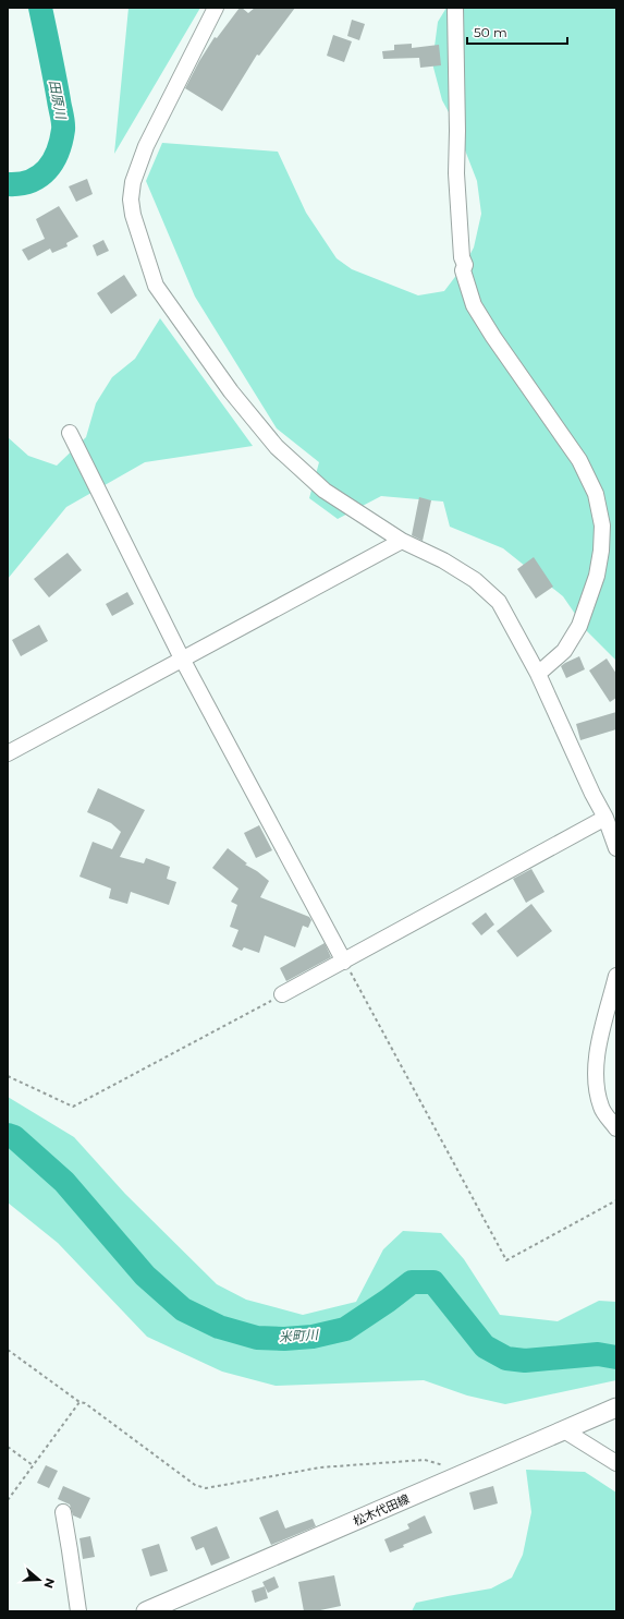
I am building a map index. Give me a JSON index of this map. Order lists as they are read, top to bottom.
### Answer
{
  "streets": {
    "main road": ["松木代田線"]
  },
  "water": ["田原川", "米町川"],
  "scale_bar": "50 m",
  "north": "right"
}
